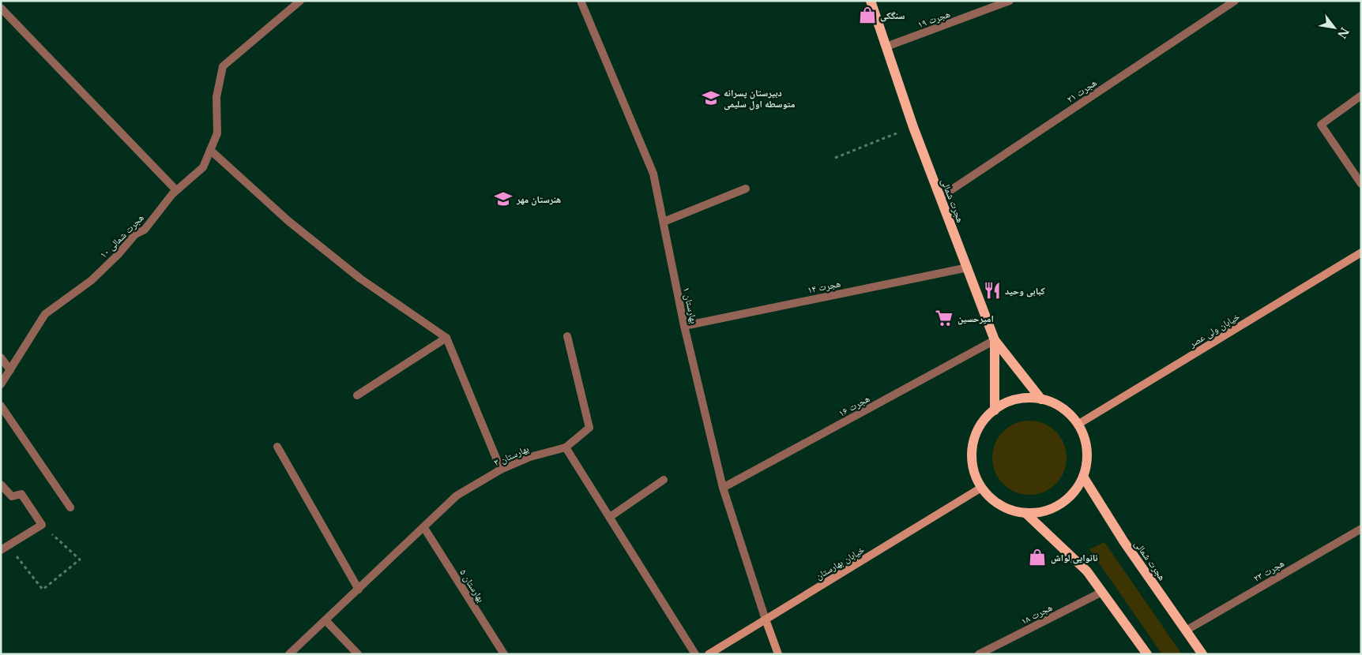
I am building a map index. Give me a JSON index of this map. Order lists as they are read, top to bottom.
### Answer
{
  "streets": {
    "main road": ["هجرت شمالی", "خیابان ولی عصر", "خیابان بهارستان"],
    "street": [
      "هجرت ۱۹",
      "هجرت ۲۱",
      "هجرت شمالی ۱۰",
      "هجرت ۱۴",
      "بهارستان ۱",
      "هجرت ۱۶",
      "بهارستان ۳",
      "هجرت ۲۳",
      "بهارستان ۵",
      "هجرت ۱۸"
    ]
  },
  "crossings": [
    ["هجرت ۱۹", "هجرت شمالی"],
    ["هجرت ۲۱", "هجرت شمالی"],
    ["هجرت شمالی", "هجرت ۱۴"],
    ["هجرت شمالی", "خیابان ولی عصر"],
    ["هجرت شمالی", "هجرت ۱۶"],
    ["هجرت شمالی", "خیابان بهارستان"],
    ["هجرت شمالی", "هجرت ۲۳"],
    ["هجرت ۱۴", "بهارستان ۱"],
    ["بهارستان ۱", "هجرت ۱۶"],
    ["بهارستان ۱", "خیابان بهارستان"],
    ["خیابان ولی عصر", "خیابان بهارستان"],
    ["بهارستان ۳", "بهارستان ۵"]
  ],
  "places": {
    "shop": ["سنگکی", "نانوایی لواش"],
    "school or university": ["دبیرستان پسرانه متوسطه اول سلیمی", "هنرستان مهر"],
    "restaurant": ["کبابی وحید"],
    "supermarket": ["امیرحسین"]
  },
  "north": "bottom right"
}
